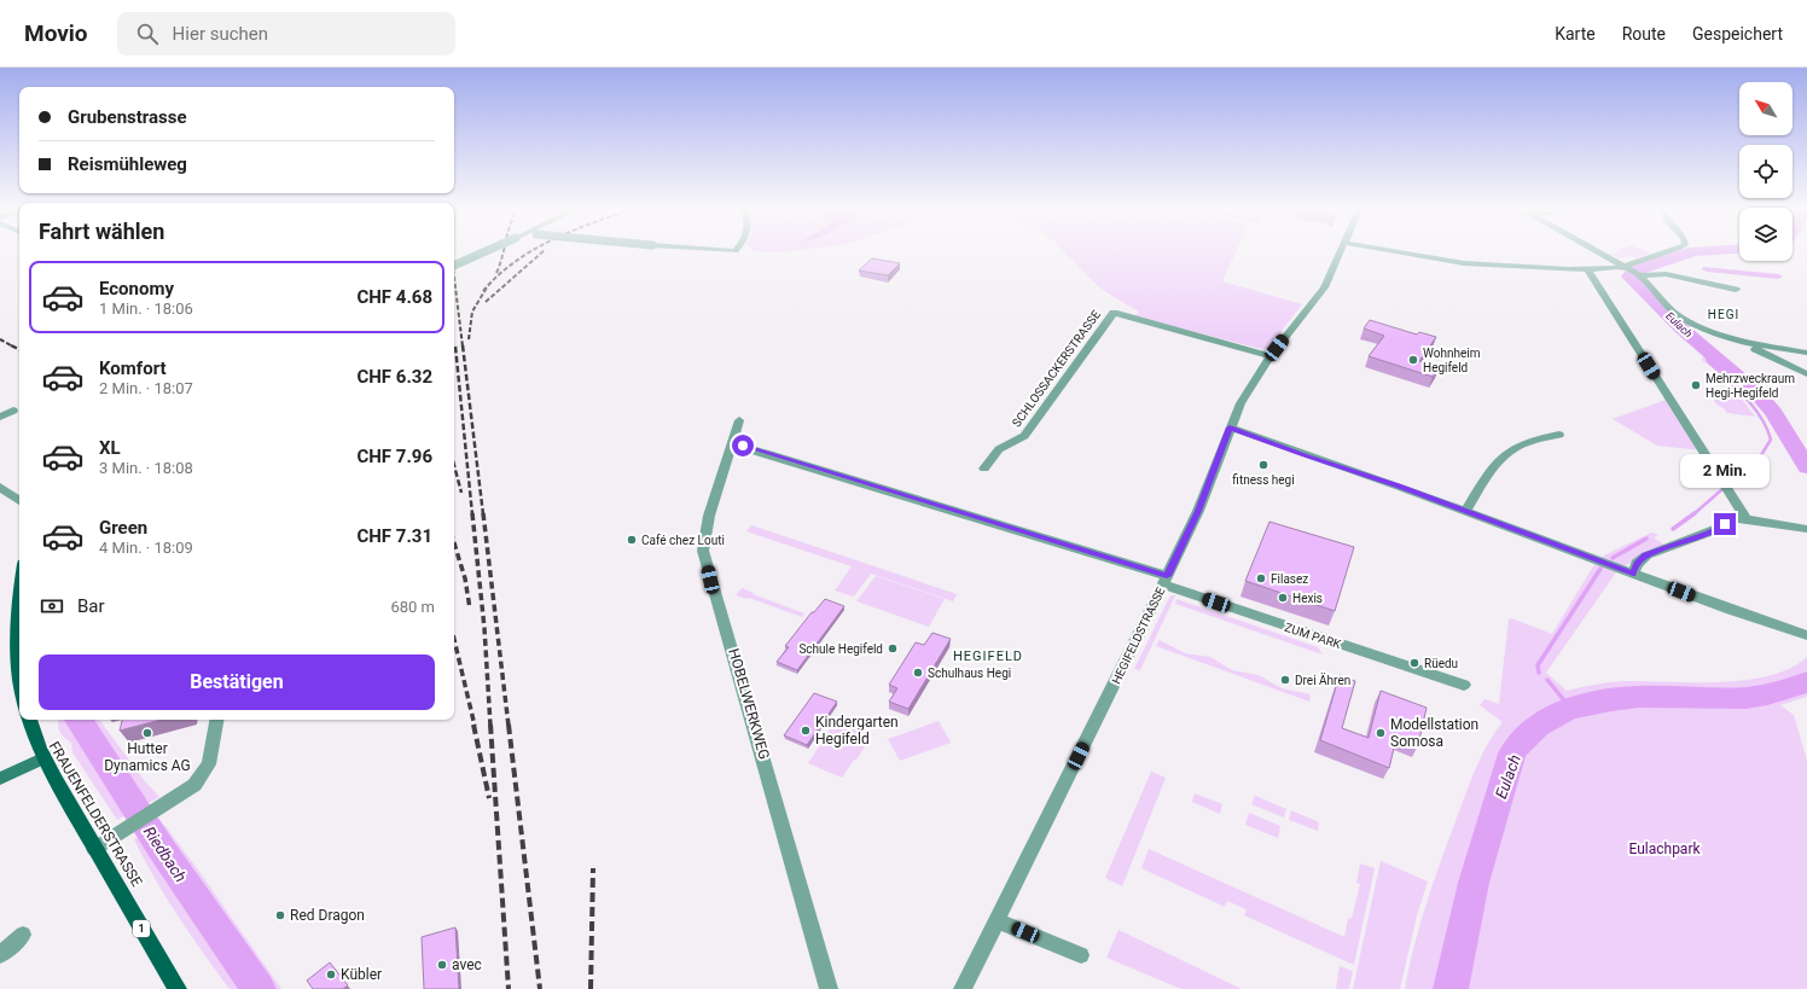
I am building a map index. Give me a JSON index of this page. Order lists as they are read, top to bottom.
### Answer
{
  "streets": {
    "main road": ["FRAUENFELDERSTRASSE", "1"],
    "street": [
      "SCHLOSSACKERSTRASSE",
      "HEGIFELDSTRASSE",
      "ZUM PARK",
      "HOBELWERKWEG"
    ]
  },
  "crossings": [
    ["SCHLOSSACKERSTRASSE", "HEGIFELDSTRASSE"],
    ["HEGIFELDSTRASSE", "ZUM PARK"],
    ["ZUM PARK", "HOBELWERKWEG"]
  ],
  "districts": ["HEGI", "HEGIFELD"],
  "water": ["Eulach", "Riedbach"],
  "parks": ["Eulachpark"],
  "places": [
    "Wohnheim Hegifeld",
    "Mehrzweckraum Hegi-Hegifeld",
    "fitness hegi",
    "Café chez Louti",
    "Filasez",
    "Hexis",
    "Schule Hegifeld",
    "Rüedu",
    "Schulhaus Hegi",
    "Drei Ähren",
    "Kindergarten Hegifeld",
    "Hutter Dynamics AG",
    "Modellstation Somosa",
    "Red Dragon",
    "avec",
    "Kübler"
  ],
  "north": "top left",
  "page": {
    "header": "Movio",
    "search": "Hier suchen",
    "nav": ["Karte", "Route", "Gespeichert"],
    "banner": ["Grubenstrasse", "Reismühleweg"],
    "heading": "Fahrt wählen",
    "list": [
      {
        "name": "Economy",
        "note": "1 Min. · 18:06",
        "value": "CHF 4.68"
      },
      {
        "name": "Komfort",
        "note": "2 Min. · 18:07",
        "value": "CHF 6.32"
      },
      {
        "name": "XL",
        "note": "3 Min. · 18:08",
        "value": "CHF 7.96"
      },
      {
        "name": "Green",
        "note": "4 Min. · 18:09",
        "value": "CHF 7.31"
      }
    ],
    "bubble": "2 Min.",
    "pay": ["Bar", "680 m"],
    "buttons": "Bestätigen"
  }
}
